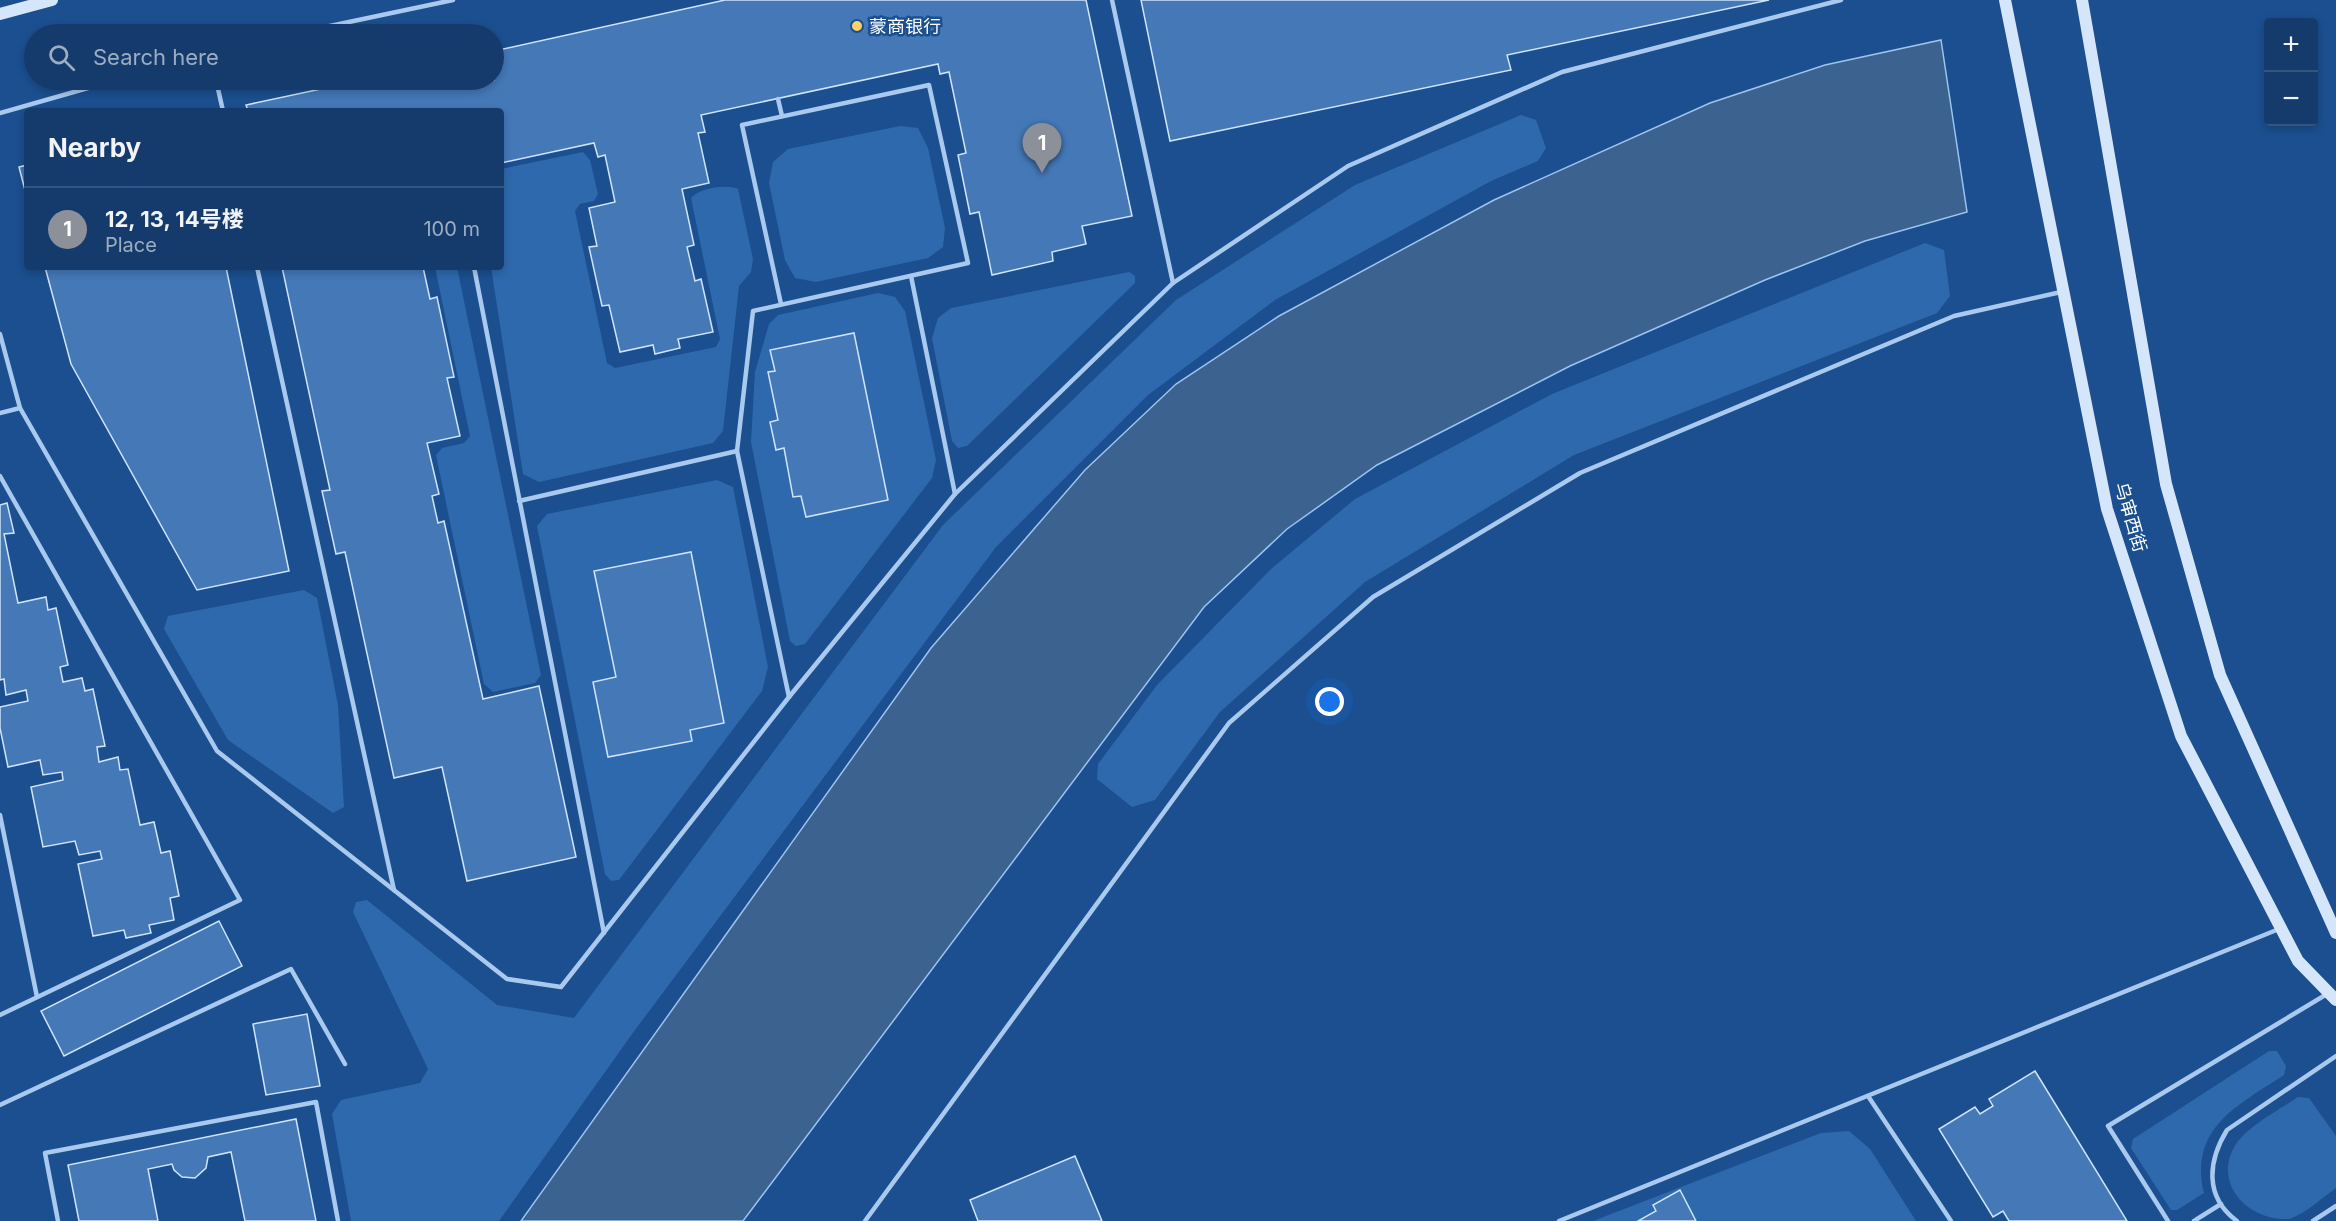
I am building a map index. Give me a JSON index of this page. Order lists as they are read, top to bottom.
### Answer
{
  "streets": {
    "main road": ["乌审西街"]
  },
  "places": ["蒙商银行"],
  "page": {
    "map_buttons": ["+", "−"],
    "search": "Search here",
    "heading": "Nearby",
    "pins": "1",
    "list": [
      {
        "mark": "1",
        "name": "12, 13, 14号楼",
        "note": "Place",
        "value": "100 m"
      }
    ]
  }
}
